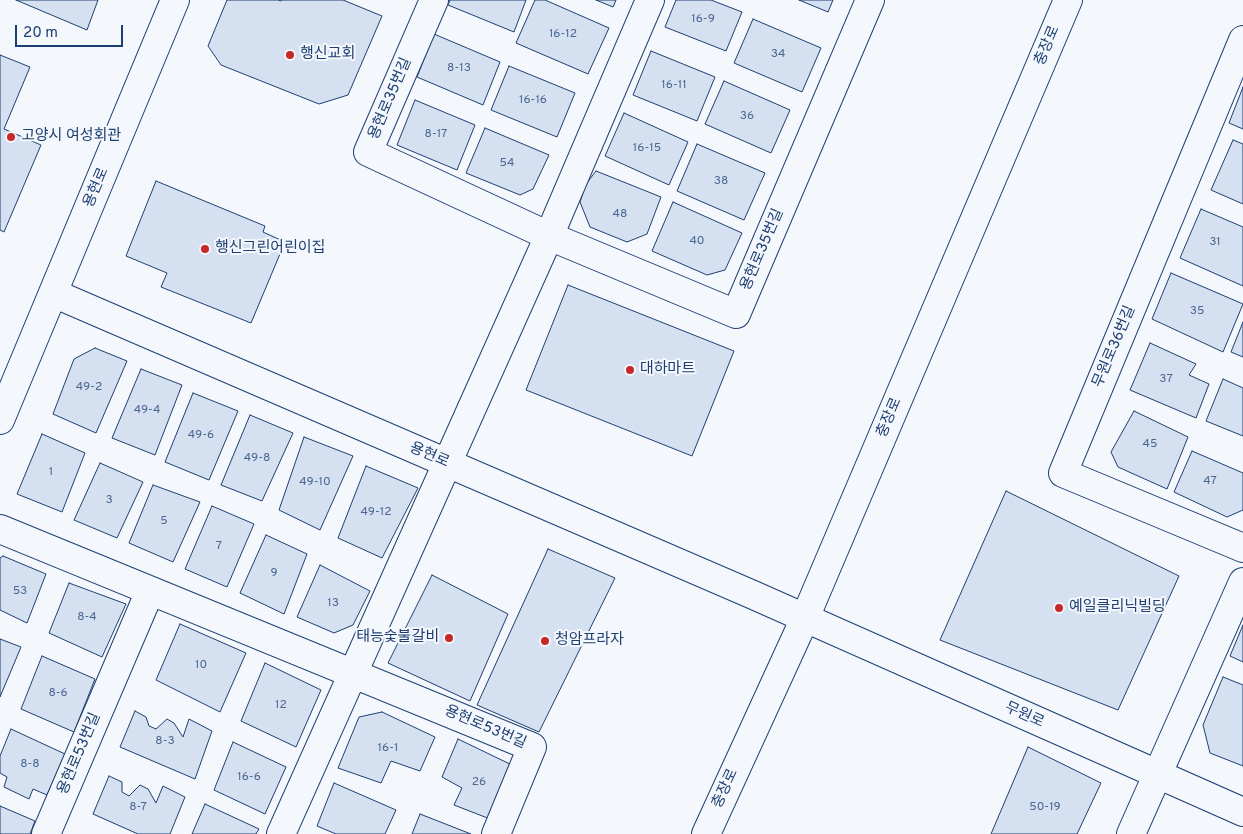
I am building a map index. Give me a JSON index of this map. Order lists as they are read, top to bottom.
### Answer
{
  "streets": {
    "street": [
      "충장로",
      "용현로35번길",
      "용현로",
      "무원로36번길",
      "무원로",
      "용현로53번길"
    ]
  },
  "crossings": [
    ["충장로", "용현로"],
    ["충장로", "무원로"],
    ["용현로", "무원로"]
  ],
  "places": [
    "행신교회",
    "고양시 여성회관",
    "행신그린어린이집",
    "대하마트",
    "예일클리닉빌딩",
    "태능숯불갈비",
    "청암프라자"
  ],
  "house_numbers": [
    "16-9",
    "16-12",
    "34",
    "8-13",
    "16-11",
    "16-16",
    "36",
    "8-17",
    "16-15",
    "54",
    "38",
    "48",
    "40",
    "31",
    "35",
    "37",
    "49-2",
    "49-4",
    "49-6",
    "45",
    "49-8",
    "1",
    "47",
    "49-10",
    "3",
    "49-12",
    "5",
    "7",
    "9",
    "53",
    "13",
    "8-4",
    "10",
    "8-6",
    "12",
    "8-3",
    "16-1",
    "8-8",
    "16-6",
    "26",
    "8-7",
    "50-19"
  ],
  "scale_bar": "20 m"
}
